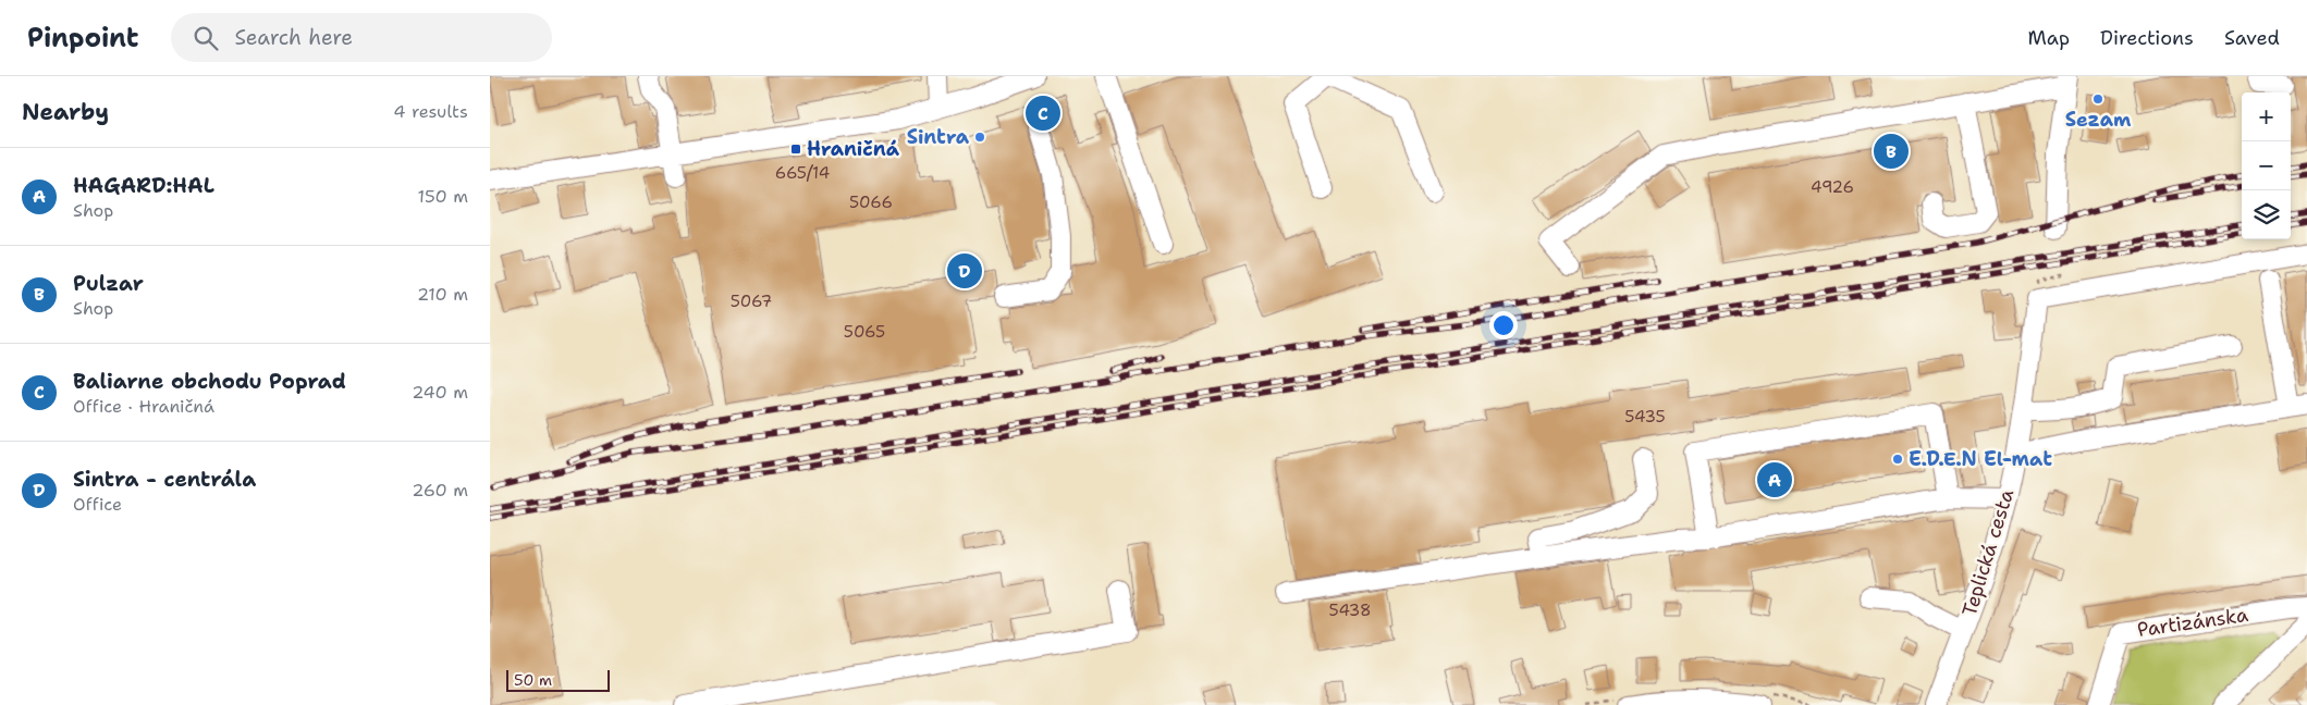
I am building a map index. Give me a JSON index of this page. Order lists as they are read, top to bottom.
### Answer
{
  "streets": {
    "street": ["Teplická cesta", "Partizánska"]
  },
  "places": {
    "other": ["Sezam", "Sintra", "E.D.E.N El-mat"],
    "transit": ["Hraničná"]
  },
  "house_numbers": [
    "665/14",
    "4926",
    "5066",
    "5067",
    "5065",
    "5435",
    "5438"
  ],
  "scale_bar": "50 m",
  "page": {
    "header": "Pinpoint",
    "search": "Search here",
    "nav": ["Map", "Directions", "Saved"],
    "heading": ["Nearby", "4 results"],
    "map_buttons": ["+", "−"],
    "pins": [
      "C",
      "B",
      "D",
      "A"
    ],
    "list": [
      {
        "mark": "A",
        "name": "HAGARD:HAL",
        "note": "Shop",
        "value": "150 m"
      },
      {
        "mark": "B",
        "name": "Pulzar",
        "note": "Shop",
        "value": "210 m"
      },
      {
        "mark": "C",
        "name": "Baliarne obchodu Poprad",
        "note": "Office · Hraničná",
        "value": "240 m"
      },
      {
        "mark": "D",
        "name": "Sintra - centrála",
        "note": "Office",
        "value": "260 m"
      }
    ],
    "scale": "50 m"
  }
}
